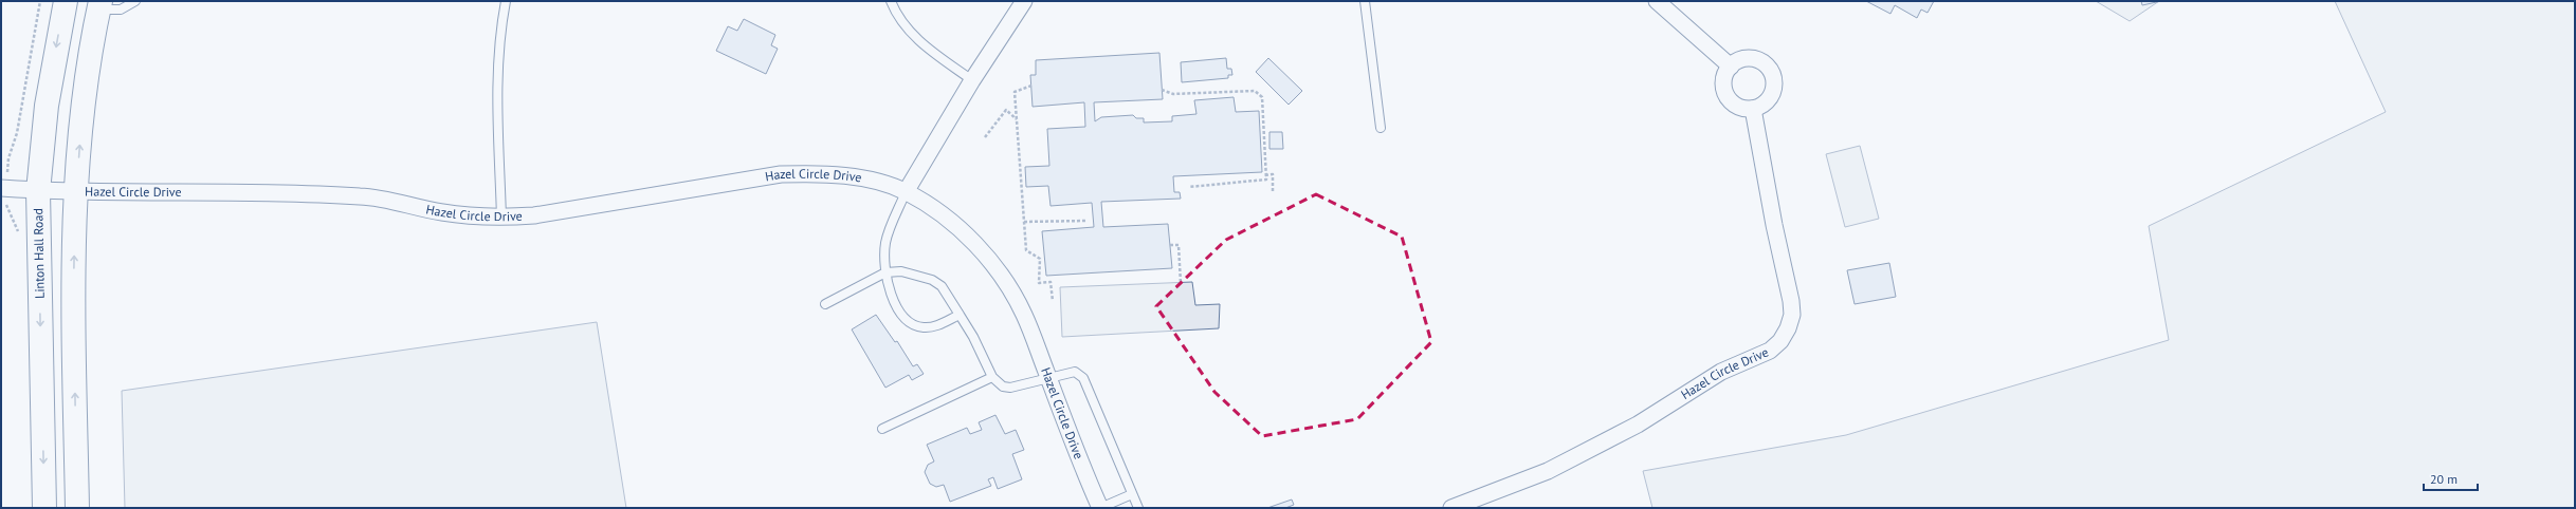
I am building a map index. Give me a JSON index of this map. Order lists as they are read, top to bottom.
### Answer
{
  "streets": {
    "main road": ["Linton Hall Road"],
    "street": ["Hazel Circle Drive"]
  },
  "crossings": [
    ["Hazel Circle Drive", "Linton Hall Road"]
  ],
  "scale_bar": "20 m"
}
